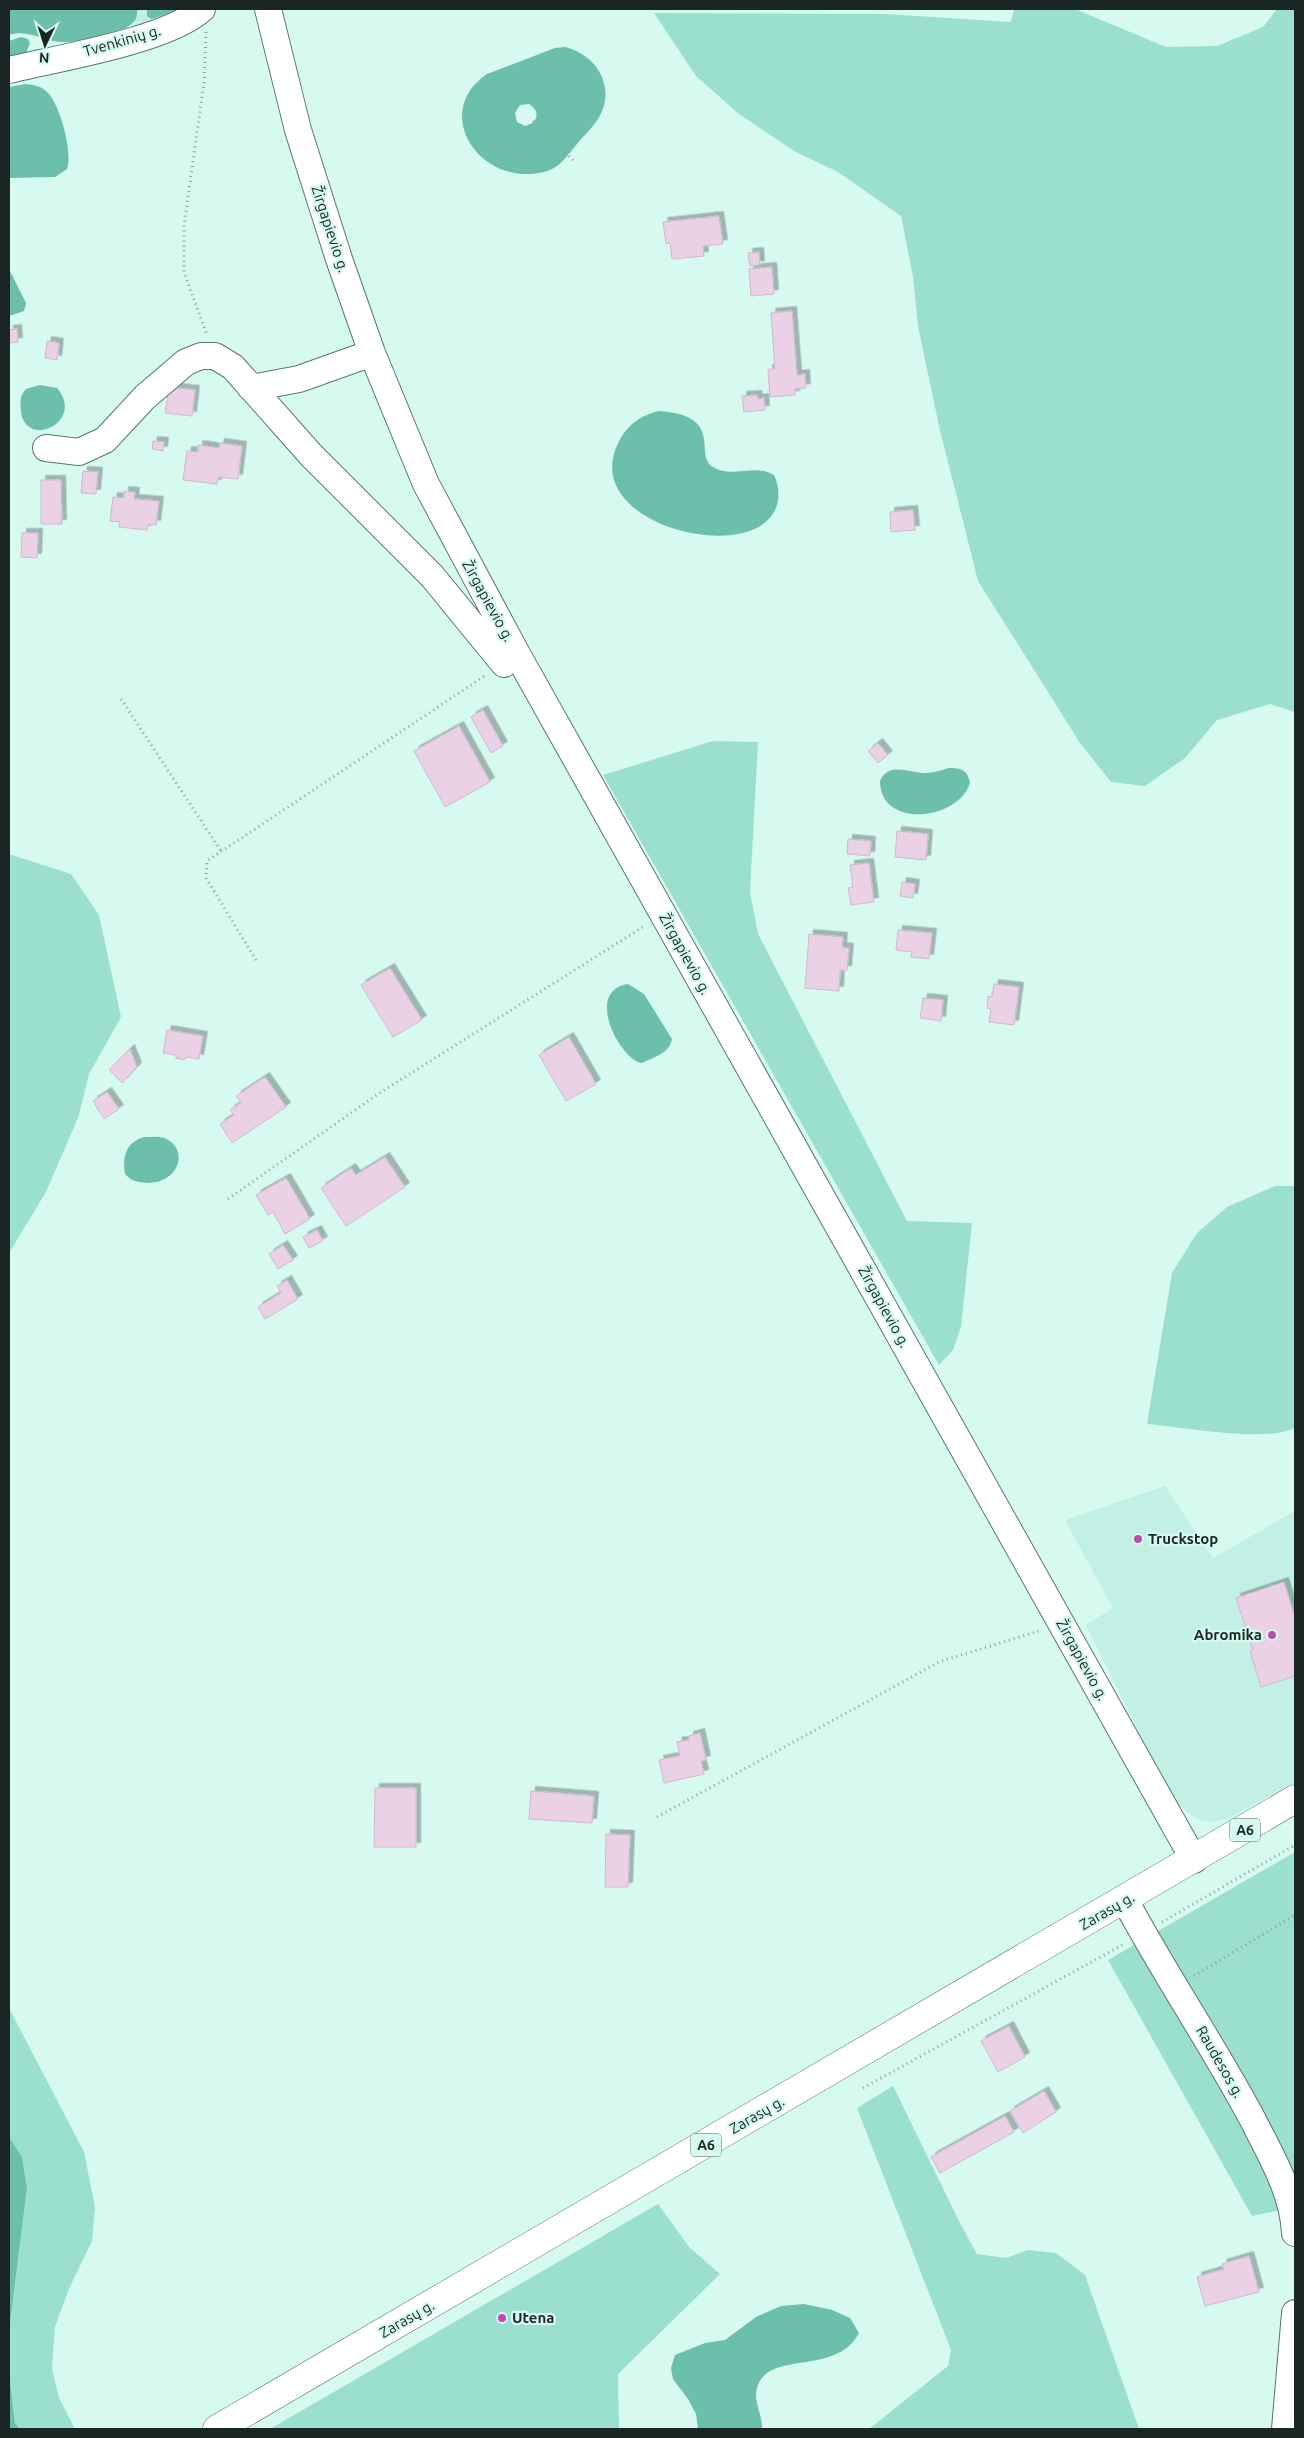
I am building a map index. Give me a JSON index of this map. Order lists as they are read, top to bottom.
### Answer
{
  "streets": {
    "highway": ["A6", "Zarasų g."],
    "street": ["Tvenkinių g.", "Žirgapievio g.", "Raudesos g."]
  },
  "crossings": [
    ["Žirgapievio g.", "Zarasų g."],
    ["Zarasų g.", "Raudesos g."]
  ],
  "places": ["Truckstop", "Abromika", "Utena"],
  "north": "bottom"
}
